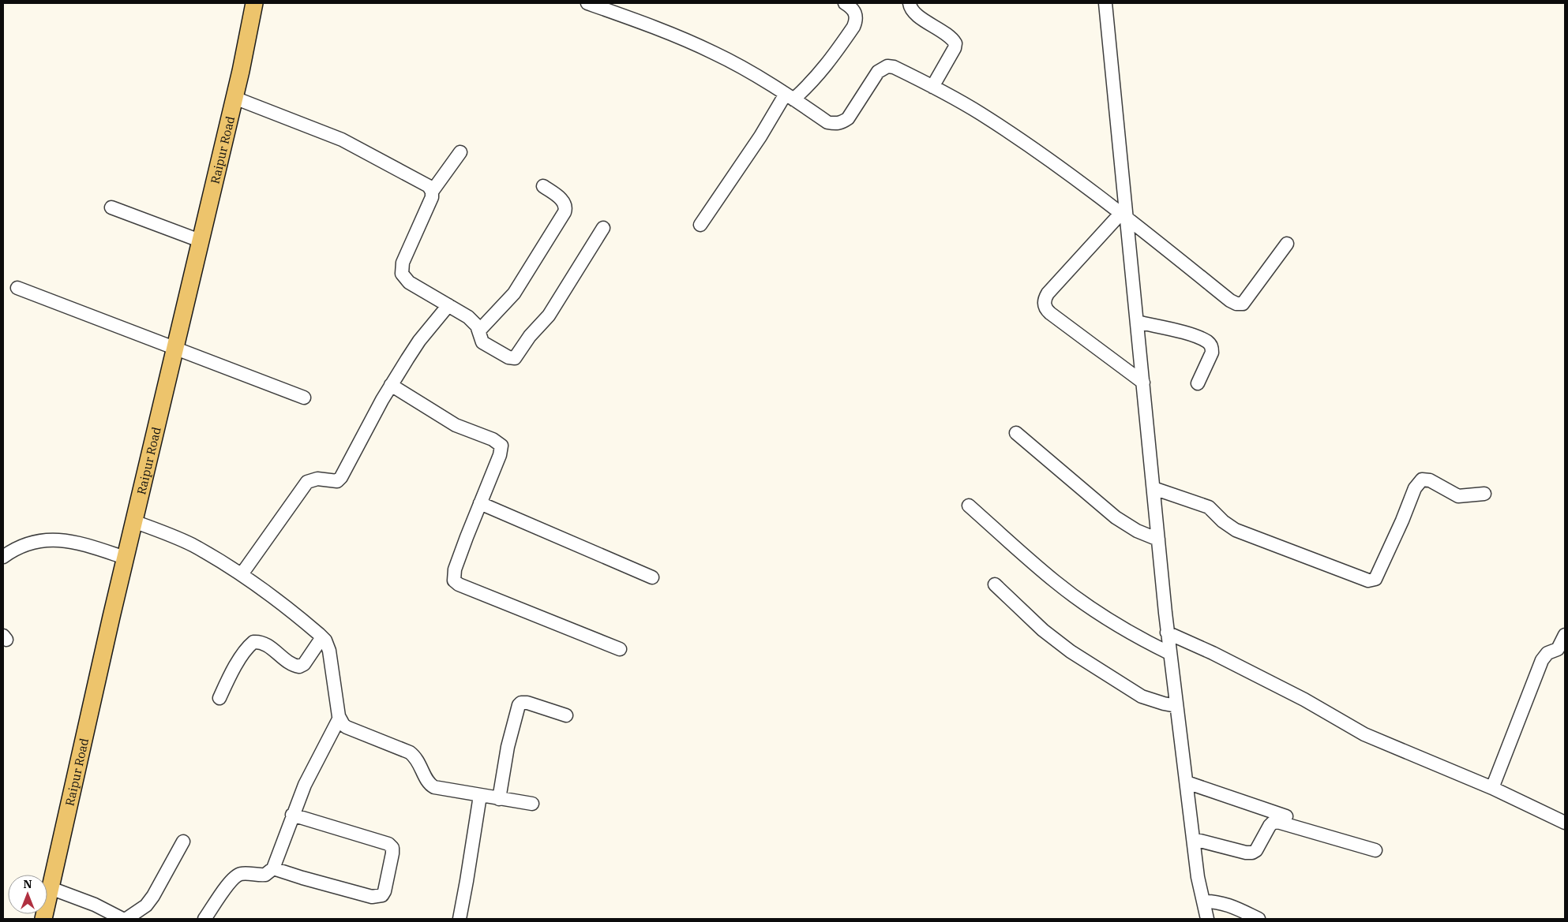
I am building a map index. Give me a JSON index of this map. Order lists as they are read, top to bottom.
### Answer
{
  "streets": {
    "main road": ["Raipur Road"]
  },
  "north": "top"
}
